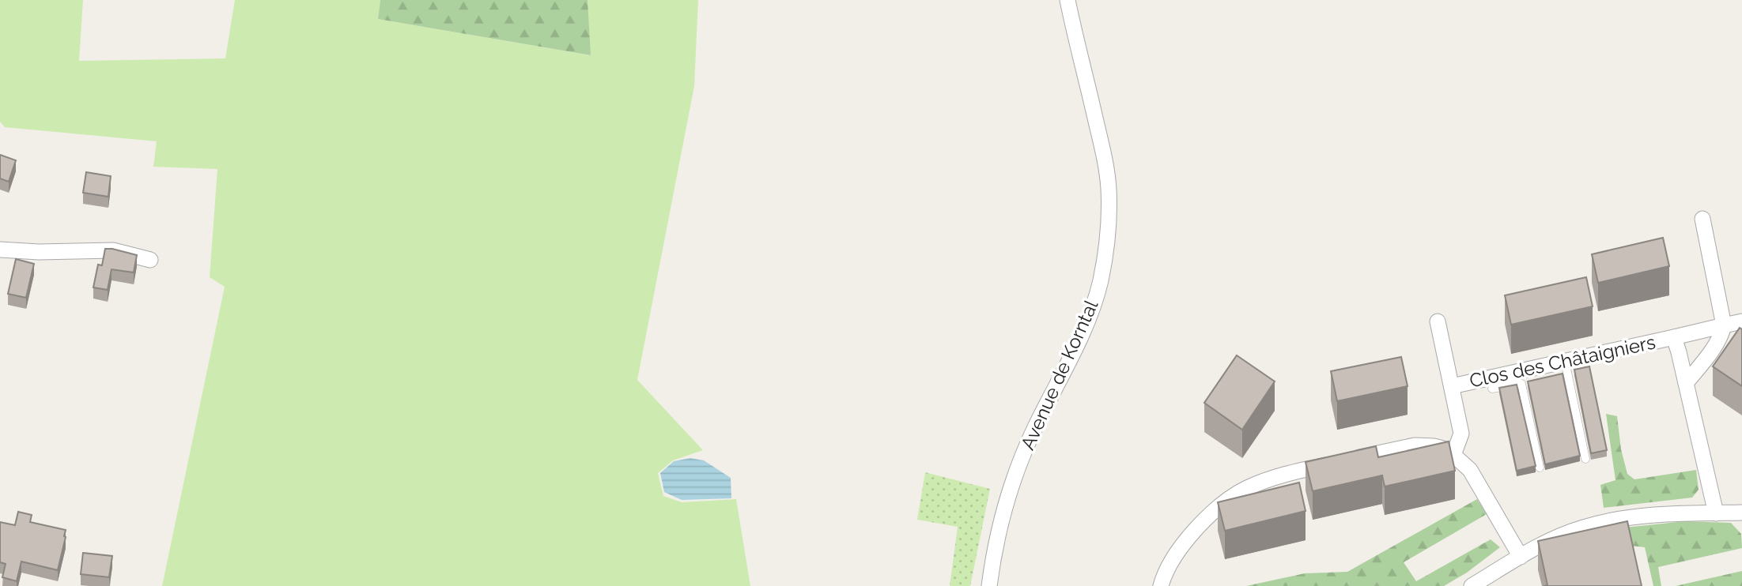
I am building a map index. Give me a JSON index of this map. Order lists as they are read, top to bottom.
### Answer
{
  "streets": {
    "street": ["Clos des Châtaigniers", "Avenue de Korntal"]
  }
}
